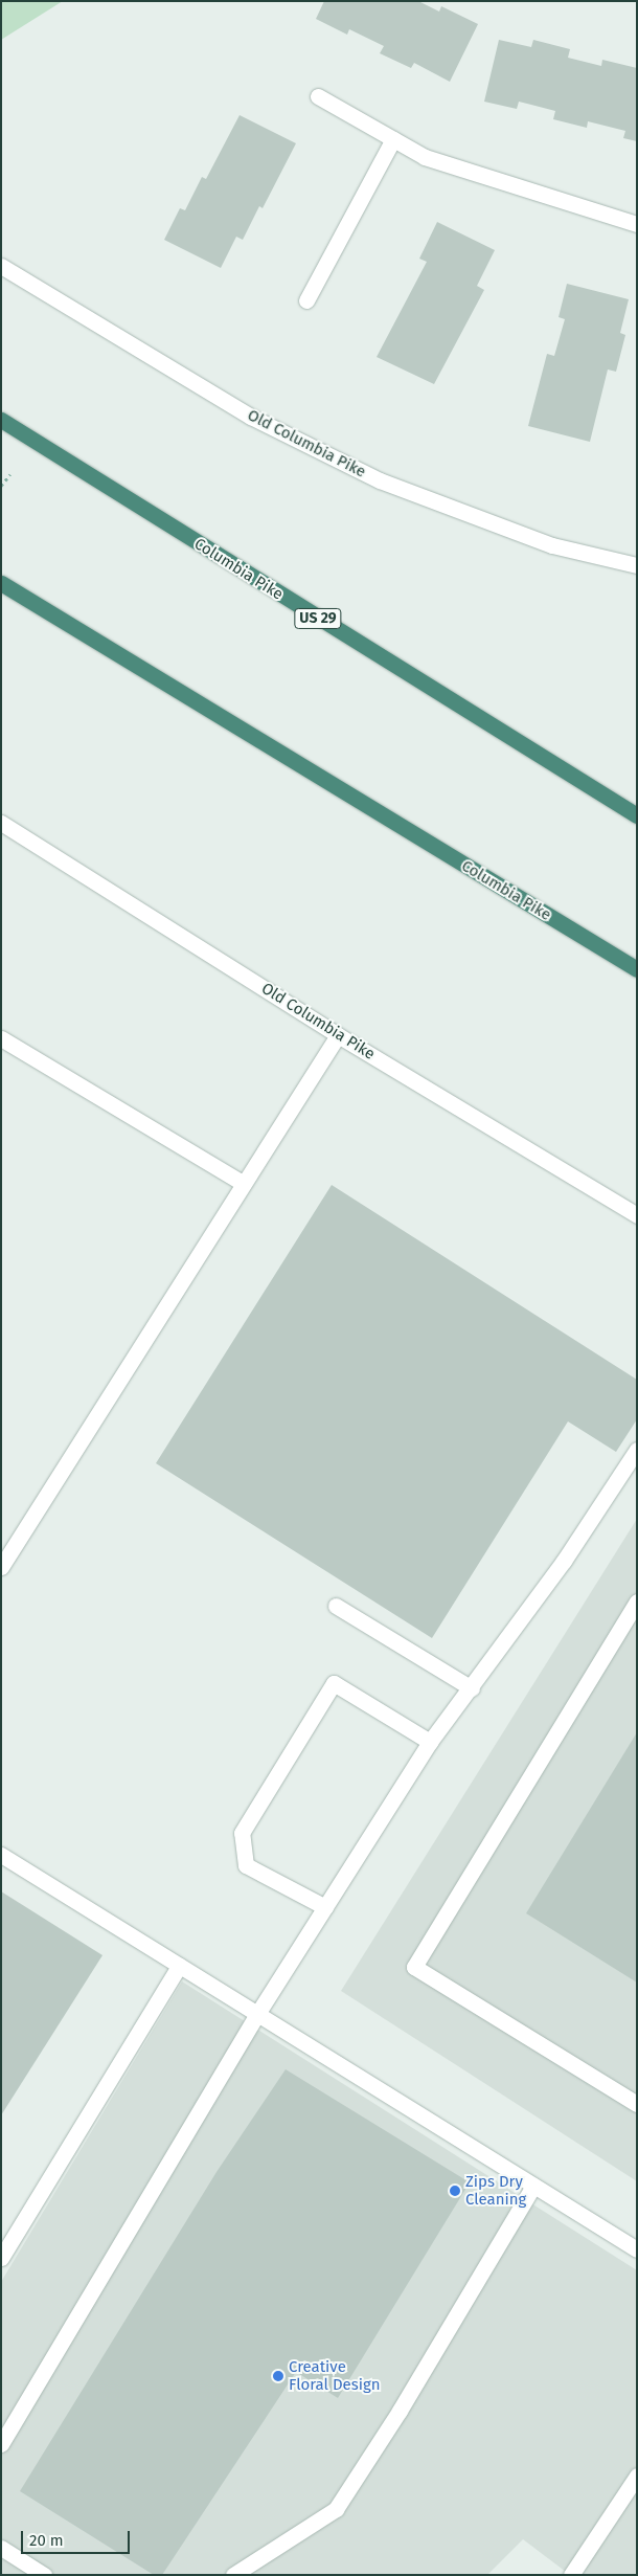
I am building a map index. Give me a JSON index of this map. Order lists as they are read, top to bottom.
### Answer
{
  "streets": {
    "highway": ["Columbia Pike", "US 29"],
    "street": ["Old Columbia Pike"]
  },
  "places": ["Zips Dry Cleaning", "Creative Floral Design"],
  "scale_bar": "20 m"
}
